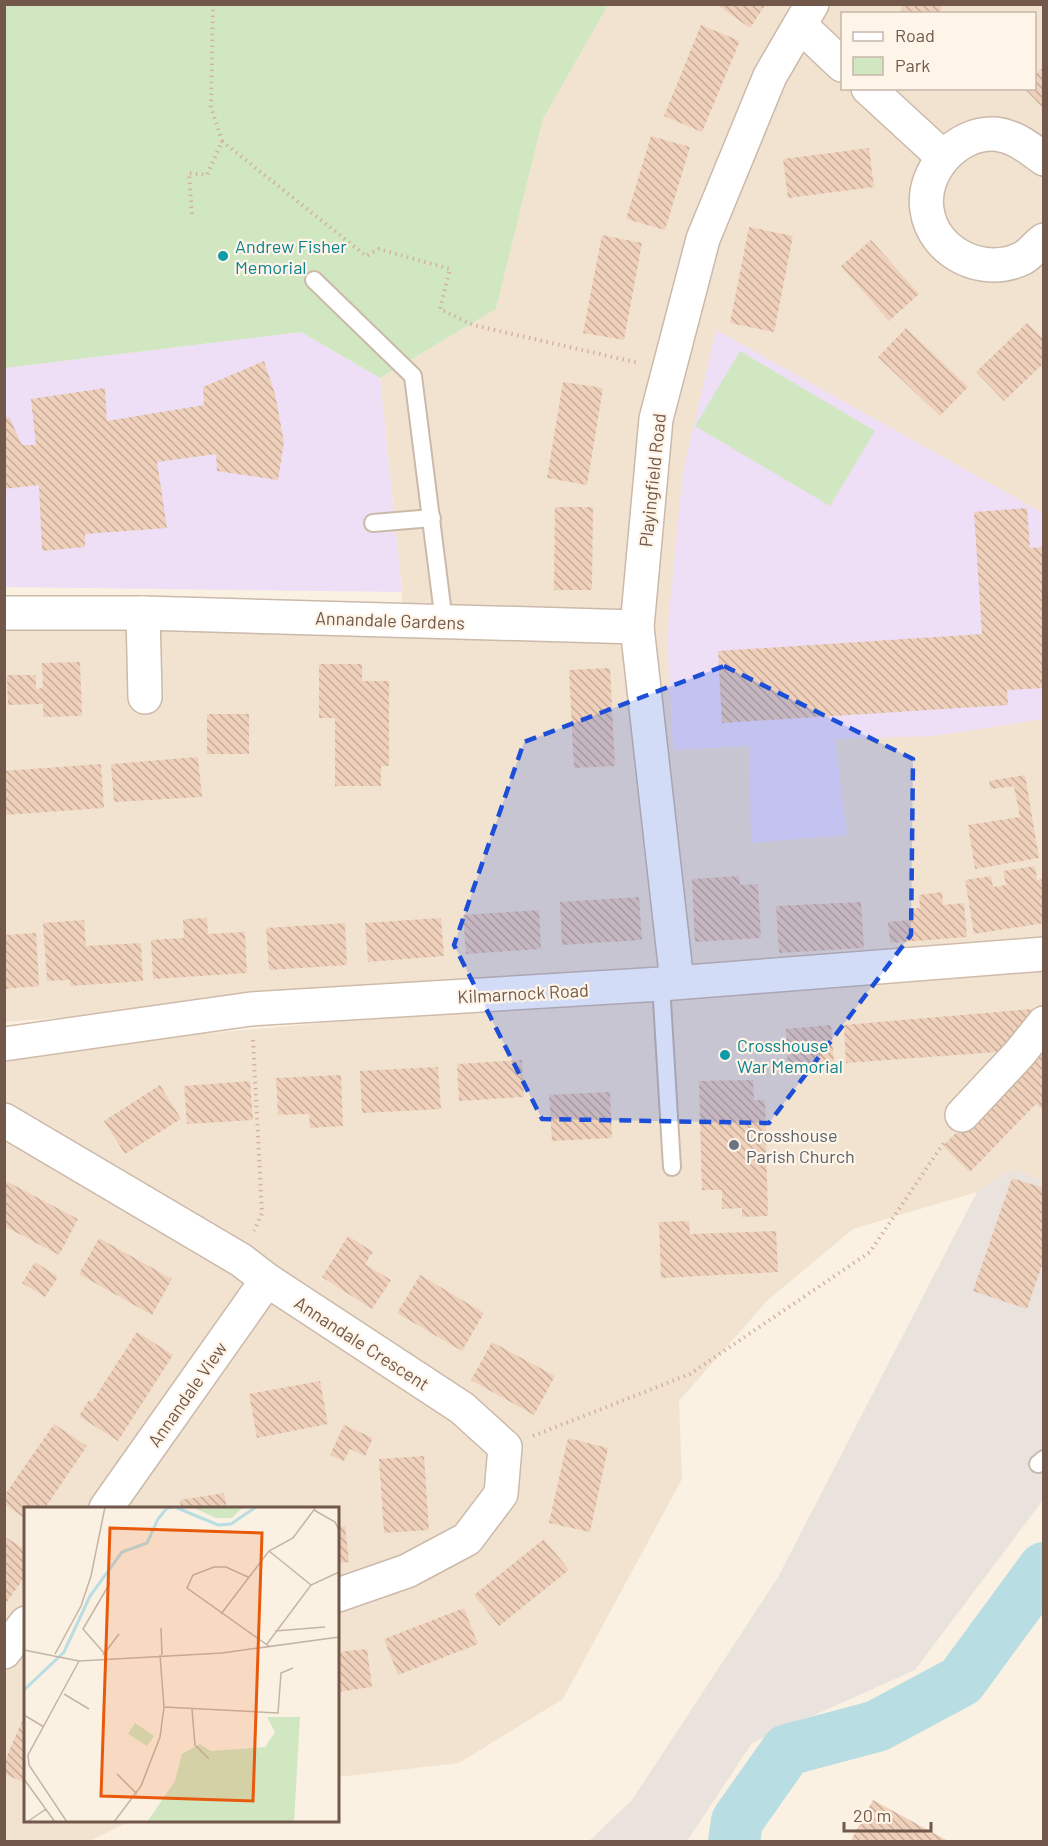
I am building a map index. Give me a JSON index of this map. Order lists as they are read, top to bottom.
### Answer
{
  "streets": {
    "street": [
      "Playingfield Road",
      "Annandale Gardens",
      "Kilmarnock Road",
      "Annandale Crescent",
      "Annandale View"
    ]
  },
  "crossings": [
    ["Playingfield Road", "Annandale Gardens"],
    ["Playingfield Road", "Kilmarnock Road"],
    ["Annandale Crescent", "Annandale View"]
  ],
  "places": ["Andrew Fisher Memorial", "Crosshouse War Memorial", "Crosshouse Parish Church"],
  "legend": ["Road", "Park"],
  "scale_bar": "20 m"
}
